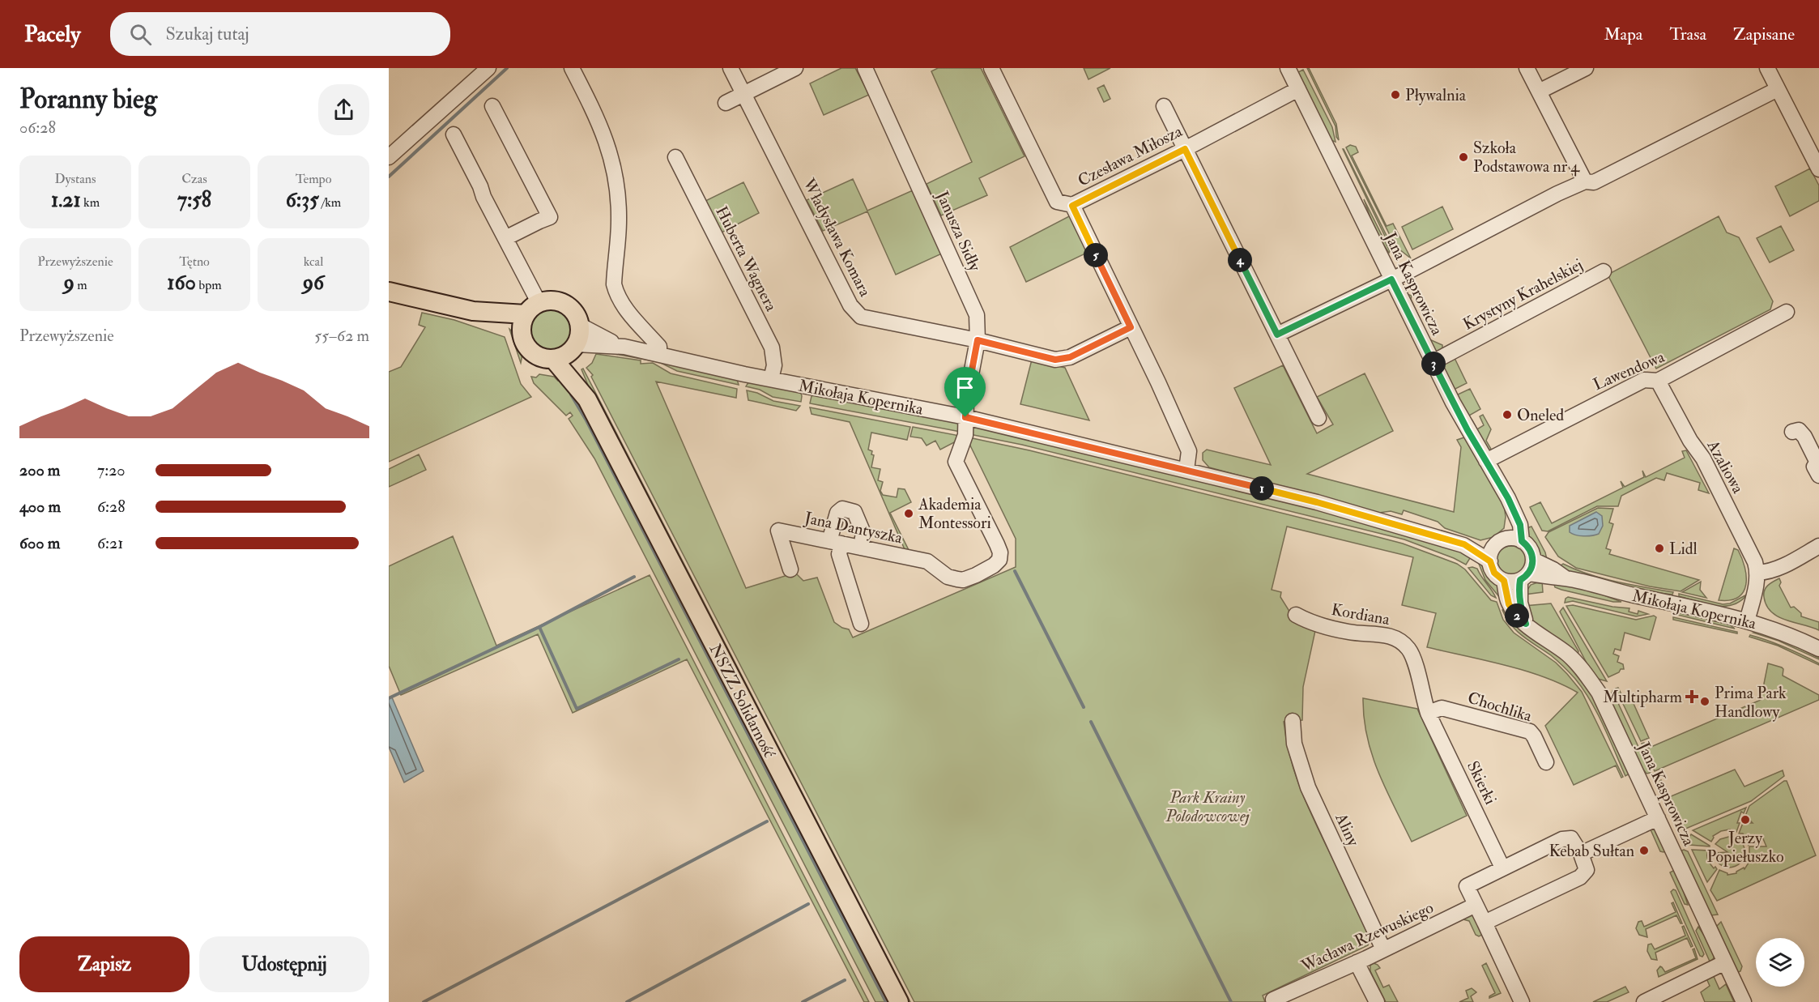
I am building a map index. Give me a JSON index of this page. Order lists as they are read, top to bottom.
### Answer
{
  "streets": {
    "main road": ["Mikołaja Kopernika", "NSZZ Solidarność"],
    "street": [
      "Czesława Miłosza",
      "Janusza Sidły",
      "Władysława Komara",
      "Huberta Wagnera",
      "Jana Kasprowicza",
      "Krystyny Krahelskiej",
      "Lawendowa",
      "Azaliowa",
      "Jana Dantyszka",
      "Kordiana",
      "Chochlika",
      "Skierki",
      "Aliny",
      "Wacława Rzewuskiego"
    ]
  },
  "crossings": [
    ["Czesława Miłosza", "Jana Kasprowicza"],
    ["Janusza Sidły", "Władysława Komara"],
    ["Janusza Sidły", "Mikołaja Kopernika"],
    ["Janusza Sidły", "Jana Dantyszka"],
    ["Huberta Wagnera", "Mikołaja Kopernika"],
    ["Jana Kasprowicza", "Krystyny Krahelskiej"],
    ["Jana Kasprowicza", "Lawendowa"],
    ["Jana Kasprowicza", "Mikołaja Kopernika"],
    ["Lawendowa", "Azaliowa"],
    ["Mikołaja Kopernika", "Jana Dantyszka"],
    ["Mikołaja Kopernika", "NSZZ Solidarność"],
    ["Kordiana", "Chochlika"],
    ["Kordiana", "Skierki"],
    ["Chochlika", "Skierki"],
    ["Aliny", "Wacława Rzewuskiego"]
  ],
  "parks": ["Park Krainy Polodowcowej"],
  "places": {
    "other": [
      "Pływalnia",
      "Szkoła Podstawowa nr 4",
      "Oneled",
      "Akademia Montessori",
      "Lidl",
      "Prima Park Handlowy",
      "Jerzy Popiełuszko",
      "Kebab Sułtan"
    ],
    "health": ["Multipharm"]
  },
  "page": {
    "header": "Pacely",
    "search": "Szukaj tutaj",
    "nav": ["Mapa", "Trasa", "Zapisane"],
    "heading": ["Poranny bieg", "06:28"],
    "stats": [
      ["Dystans", "1.21 km"],
      ["Czas", "7:58"],
      ["Tempo", "6:35 /km"],
      ["Przewyższenie", "9 m"],
      ["Tętno", "160 bpm"],
      ["kcal", "96"]
    ],
    "pins": [
      "5",
      "4",
      "3",
      "1",
      "2"
    ],
    "chart": ["Przewyższenie", "55–62 m"],
    "list": [
      {
        "name": "200 m",
        "note": "7:20"
      },
      {
        "name": "400 m",
        "note": "6:28"
      },
      {
        "name": "600 m",
        "note": "6:21"
      }
    ],
    "buttons": ["Zapisz", "Udostępnij"]
  }
}
